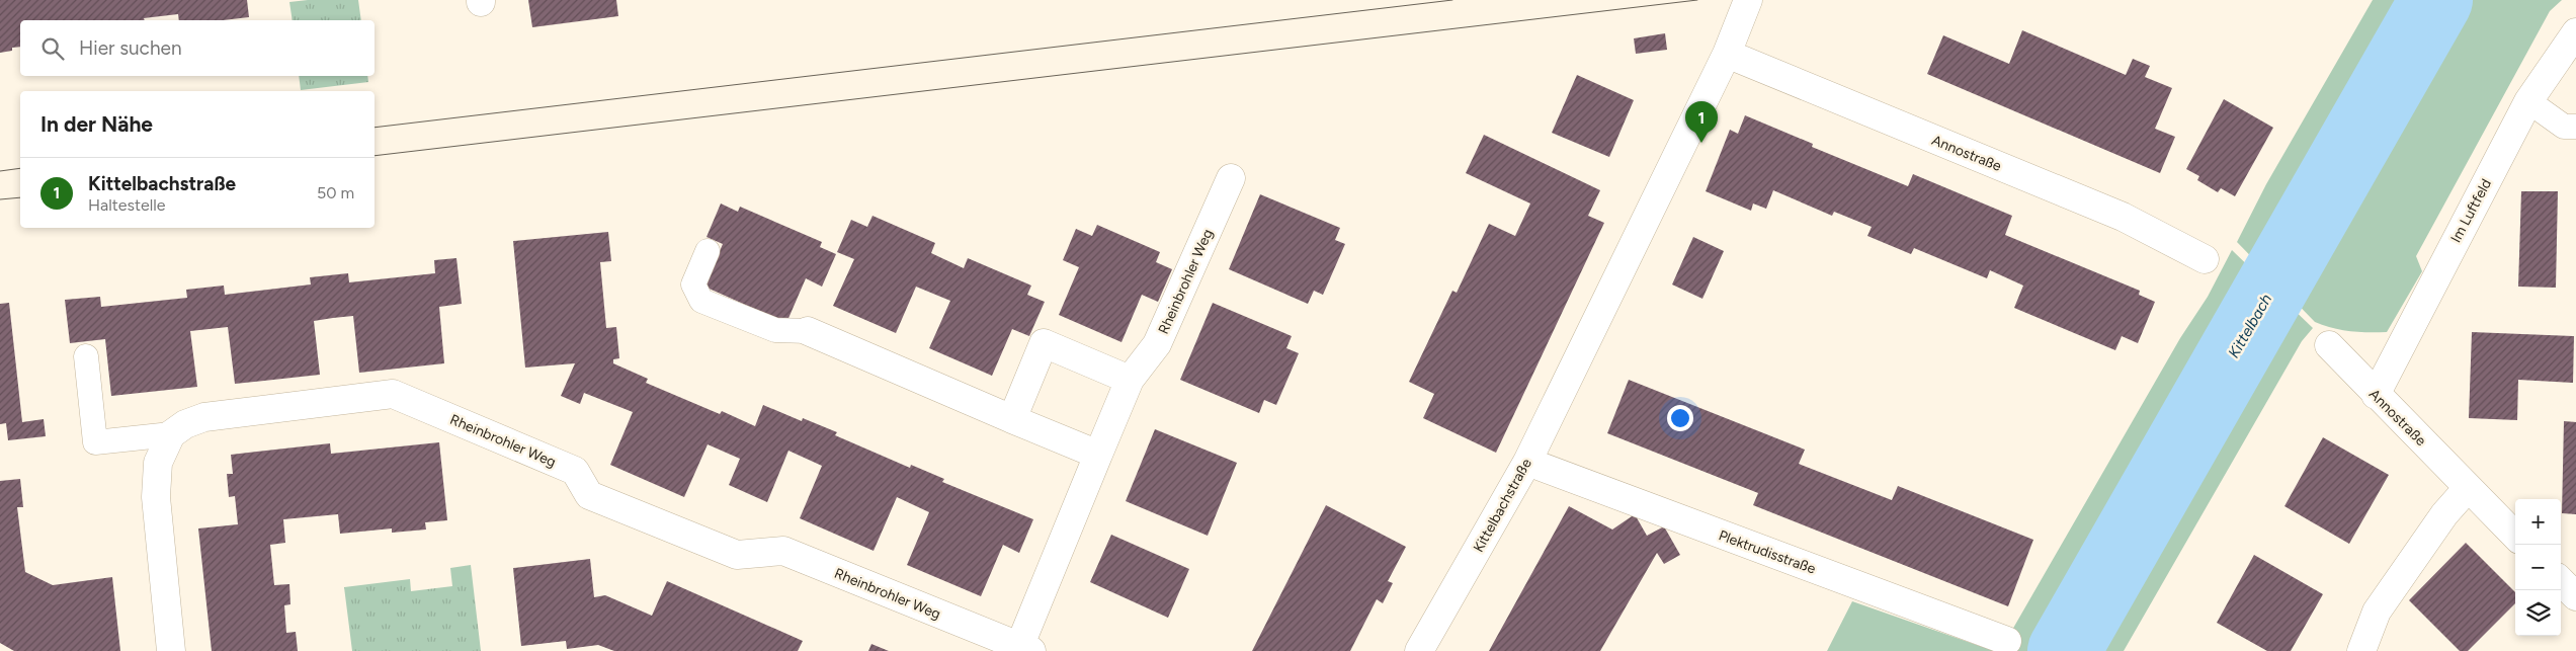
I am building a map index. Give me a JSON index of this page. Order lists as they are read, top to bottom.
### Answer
{
  "streets": {
    "street": [
      "Annostraße",
      "Im Luftfeld",
      "Rheinbrohler Weg",
      "Kittelbachstraße",
      "Plektrudisstraße"
    ]
  },
  "crossings": [
    ["Annostraße", "Im Luftfeld"],
    ["Annostraße", "Kittelbachstraße"],
    ["Kittelbachstraße", "Plektrudisstraße"]
  ],
  "water": ["Kittelbach"],
  "page": {
    "search": "Hier suchen",
    "heading": "In der Nähe",
    "pins": "1",
    "list": [
      {
        "mark": "1",
        "name": "Kittelbachstraße",
        "note": "Haltestelle",
        "value": "50 m"
      }
    ],
    "map_buttons": ["+", "−"]
  }
}
